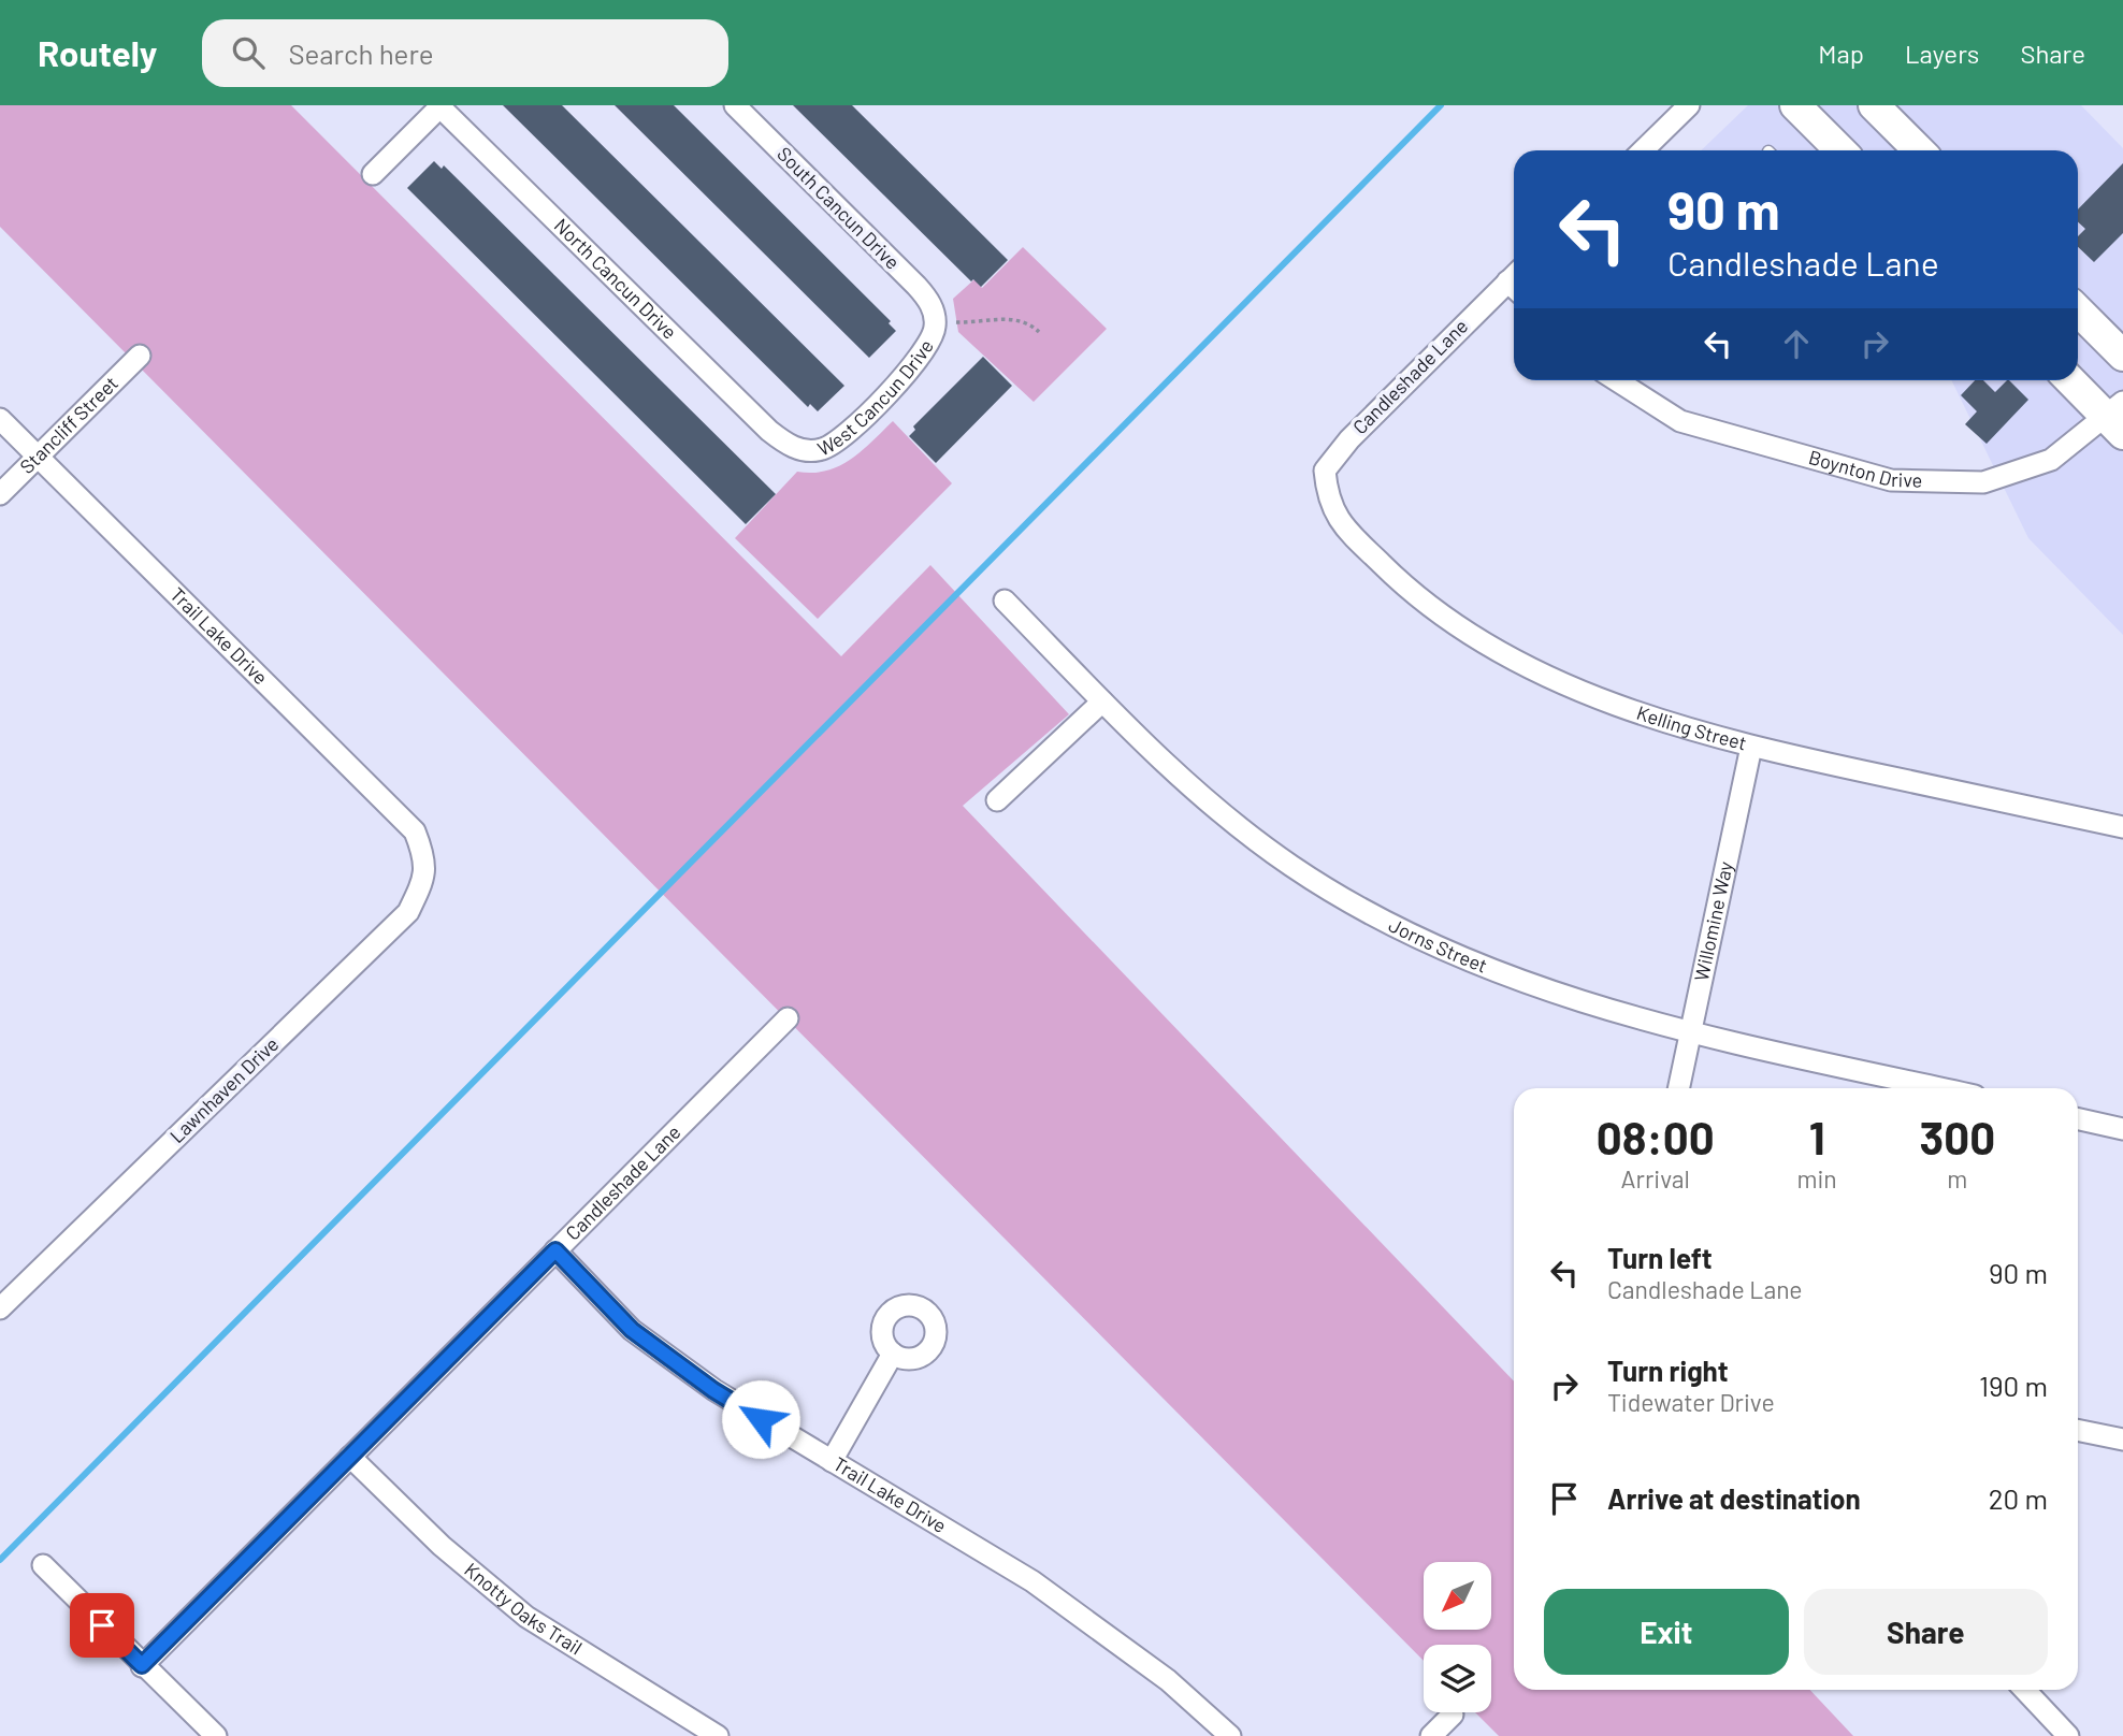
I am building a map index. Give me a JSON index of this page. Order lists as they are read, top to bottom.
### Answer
{
  "streets": {
    "street": [
      "South Cancun Drive",
      "North Cancun Drive",
      "Candleshade Lane",
      "West Cancun Drive",
      "Stancliff Street",
      "Boynton Drive",
      "Trail Lake Drive",
      "Kelling Street",
      "Willomine Way",
      "Jorns Street",
      "Lawnhaven Drive",
      "Knotty Oaks Trail"
    ]
  },
  "crossings": [
    ["South Cancun Drive", "West Cancun Drive"],
    ["North Cancun Drive", "West Cancun Drive"],
    ["Candleshade Lane", "Trail Lake Drive"],
    ["Candleshade Lane", "Kelling Street"],
    ["Candleshade Lane", "Knotty Oaks Trail"],
    ["Stancliff Street", "Trail Lake Drive"],
    ["Trail Lake Drive", "Lawnhaven Drive"],
    ["Kelling Street", "Willomine Way"],
    ["Willomine Way", "Jorns Street"]
  ],
  "north": "bottom left",
  "page": {
    "header": "Routely",
    "search": "Search here",
    "nav": ["Map", "Layers", "Share"],
    "turn": ["90 m", "Candleshade Lane"],
    "eta": [
      "08:00",
      "Arrival",
      "1",
      "min",
      "300",
      "m"
    ],
    "list": [
      {
        "name": "Turn left",
        "note": "Candleshade Lane",
        "value": "90 m"
      },
      {
        "name": "Turn right",
        "note": "Tidewater Drive",
        "value": "190 m"
      },
      {
        "name": "Arrive at destination",
        "value": "20 m"
      }
    ],
    "buttons": ["Exit", "Share"]
  }
}
